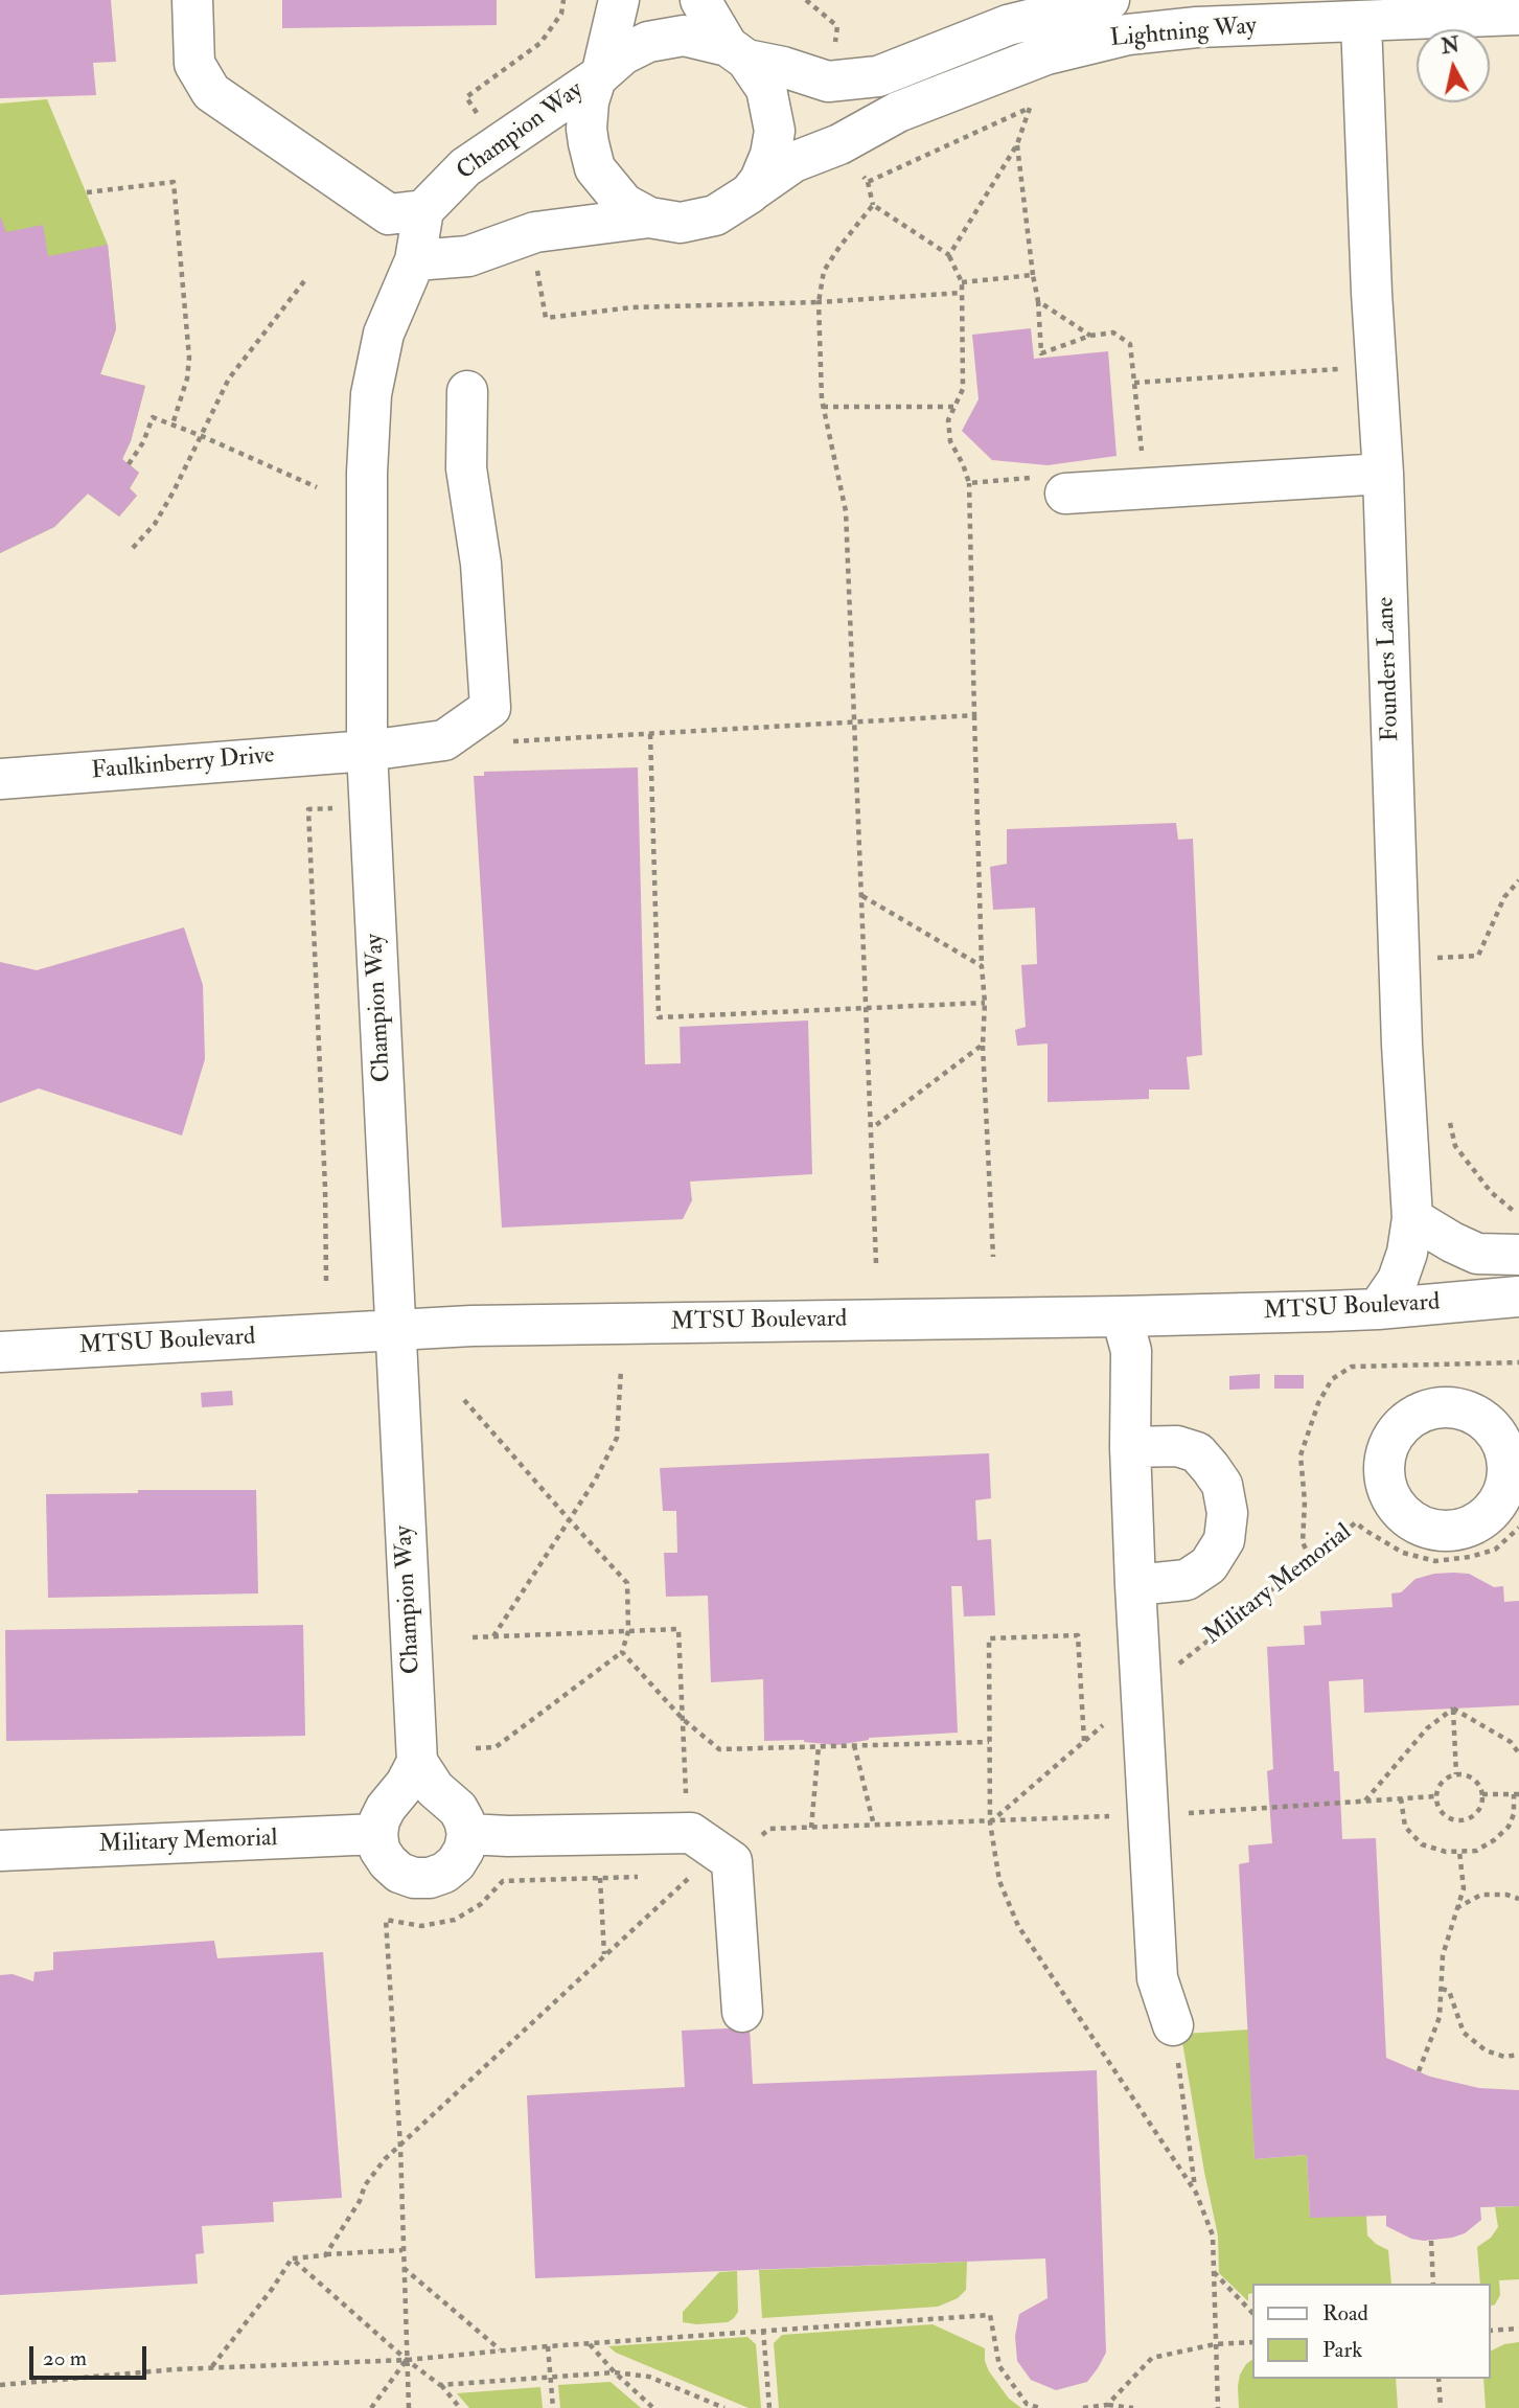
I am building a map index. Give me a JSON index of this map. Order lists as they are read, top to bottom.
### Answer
{
  "streets": {
    "street": [
      "Lightning Way",
      "Champion Way",
      "Founders Lane",
      "Faulkinberry Drive",
      "MTSU Boulevard",
      "Military Memorial"
    ]
  },
  "crossings": [
    ["Lightning Way", "Champion Way"],
    ["Lightning Way", "Founders Lane"],
    ["Champion Way", "Faulkinberry Drive"],
    ["Champion Way", "MTSU Boulevard"],
    ["Founders Lane", "MTSU Boulevard"]
  ],
  "legend": ["Road", "Park"],
  "scale_bar": "20 m",
  "north": "top"
}
